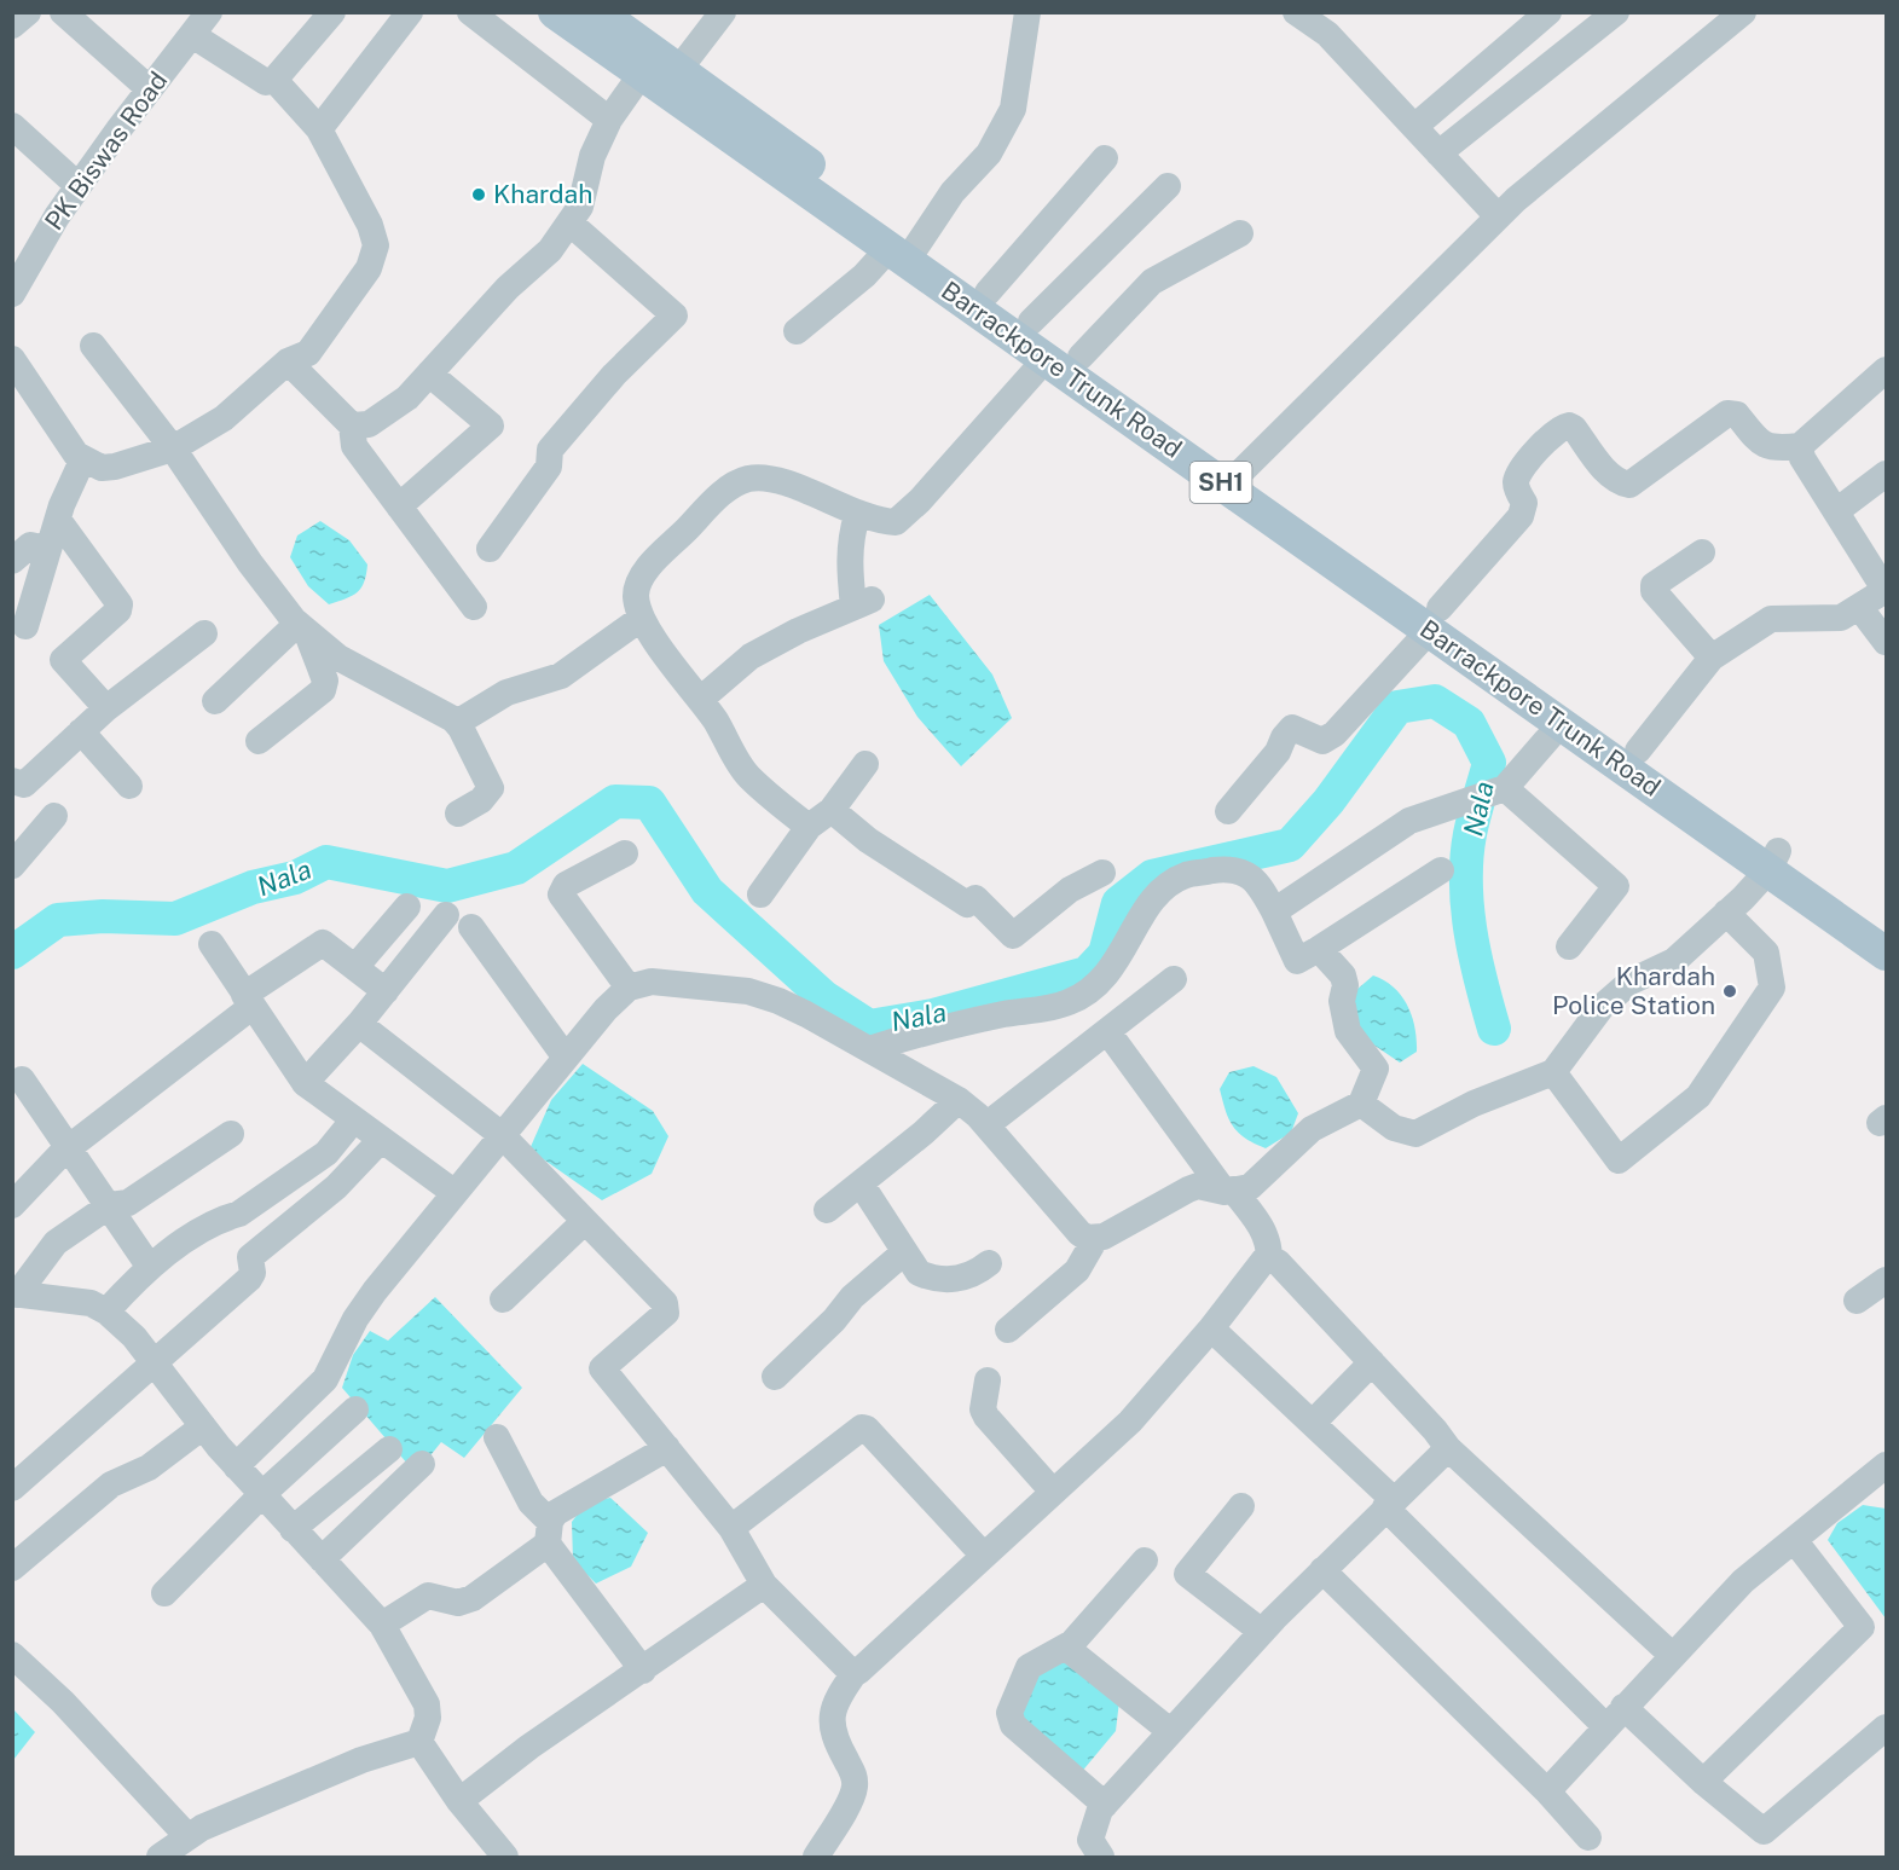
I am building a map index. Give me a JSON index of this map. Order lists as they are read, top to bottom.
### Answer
{
  "streets": {
    "main road": ["Barrackpore Trunk Road", "SH1"],
    "street": ["PK Biswas Road"]
  },
  "water": ["Nala"],
  "places": ["Khardah", "Khardah Police Station"]
}
